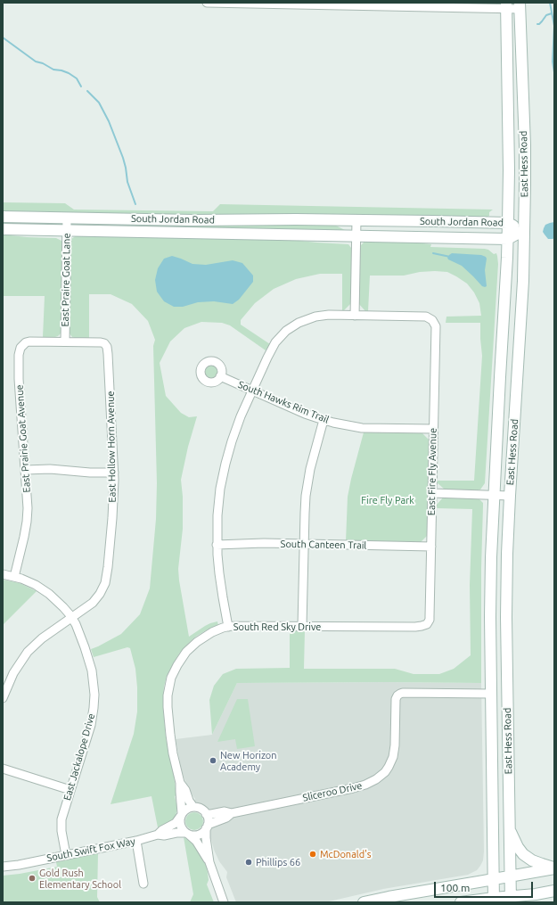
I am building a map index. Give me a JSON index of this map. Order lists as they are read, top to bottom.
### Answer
{
  "streets": {
    "main road": ["East Hess Road", "South Jordan Road"],
    "street": [
      "East Praire Goat Lane",
      "South Hawks Rim Trail",
      "East Prairie Goat Avenue",
      "East Hollow Horn Avenue",
      "East Fire Fly Avenue",
      "South Canteen Trail",
      "South Red Sky Drive",
      "East Jackalope Drive",
      "Sliceroo Drive",
      "South Swift Fox Way"
    ]
  },
  "crossings": [
    ["East Hess Road", "South Jordan Road"],
    ["East Hess Road", "Sliceroo Drive"],
    ["South Jordan Road", "East Praire Goat Lane"],
    ["East Praire Goat Lane", "East Prairie Goat Avenue"],
    ["East Praire Goat Lane", "East Hollow Horn Avenue"],
    ["South Hawks Rim Trail", "East Fire Fly Avenue"],
    ["East Prairie Goat Avenue", "East Hollow Horn Avenue"],
    ["East Prairie Goat Avenue", "East Jackalope Drive"],
    ["East Hollow Horn Avenue", "East Jackalope Drive"],
    ["East Fire Fly Avenue", "South Canteen Trail"],
    ["East Fire Fly Avenue", "South Red Sky Drive"],
    ["South Red Sky Drive", "Sliceroo Drive"],
    ["South Red Sky Drive", "South Swift Fox Way"],
    ["East Jackalope Drive", "South Swift Fox Way"],
    ["Sliceroo Drive", "South Swift Fox Way"]
  ],
  "parks": ["Fire Fly Park"],
  "places": [
    "New Horizon Academy",
    "McDonald's",
    "Phillips 66",
    "Gold Rush Elementary School"
  ],
  "scale_bar": "100 m"
}
